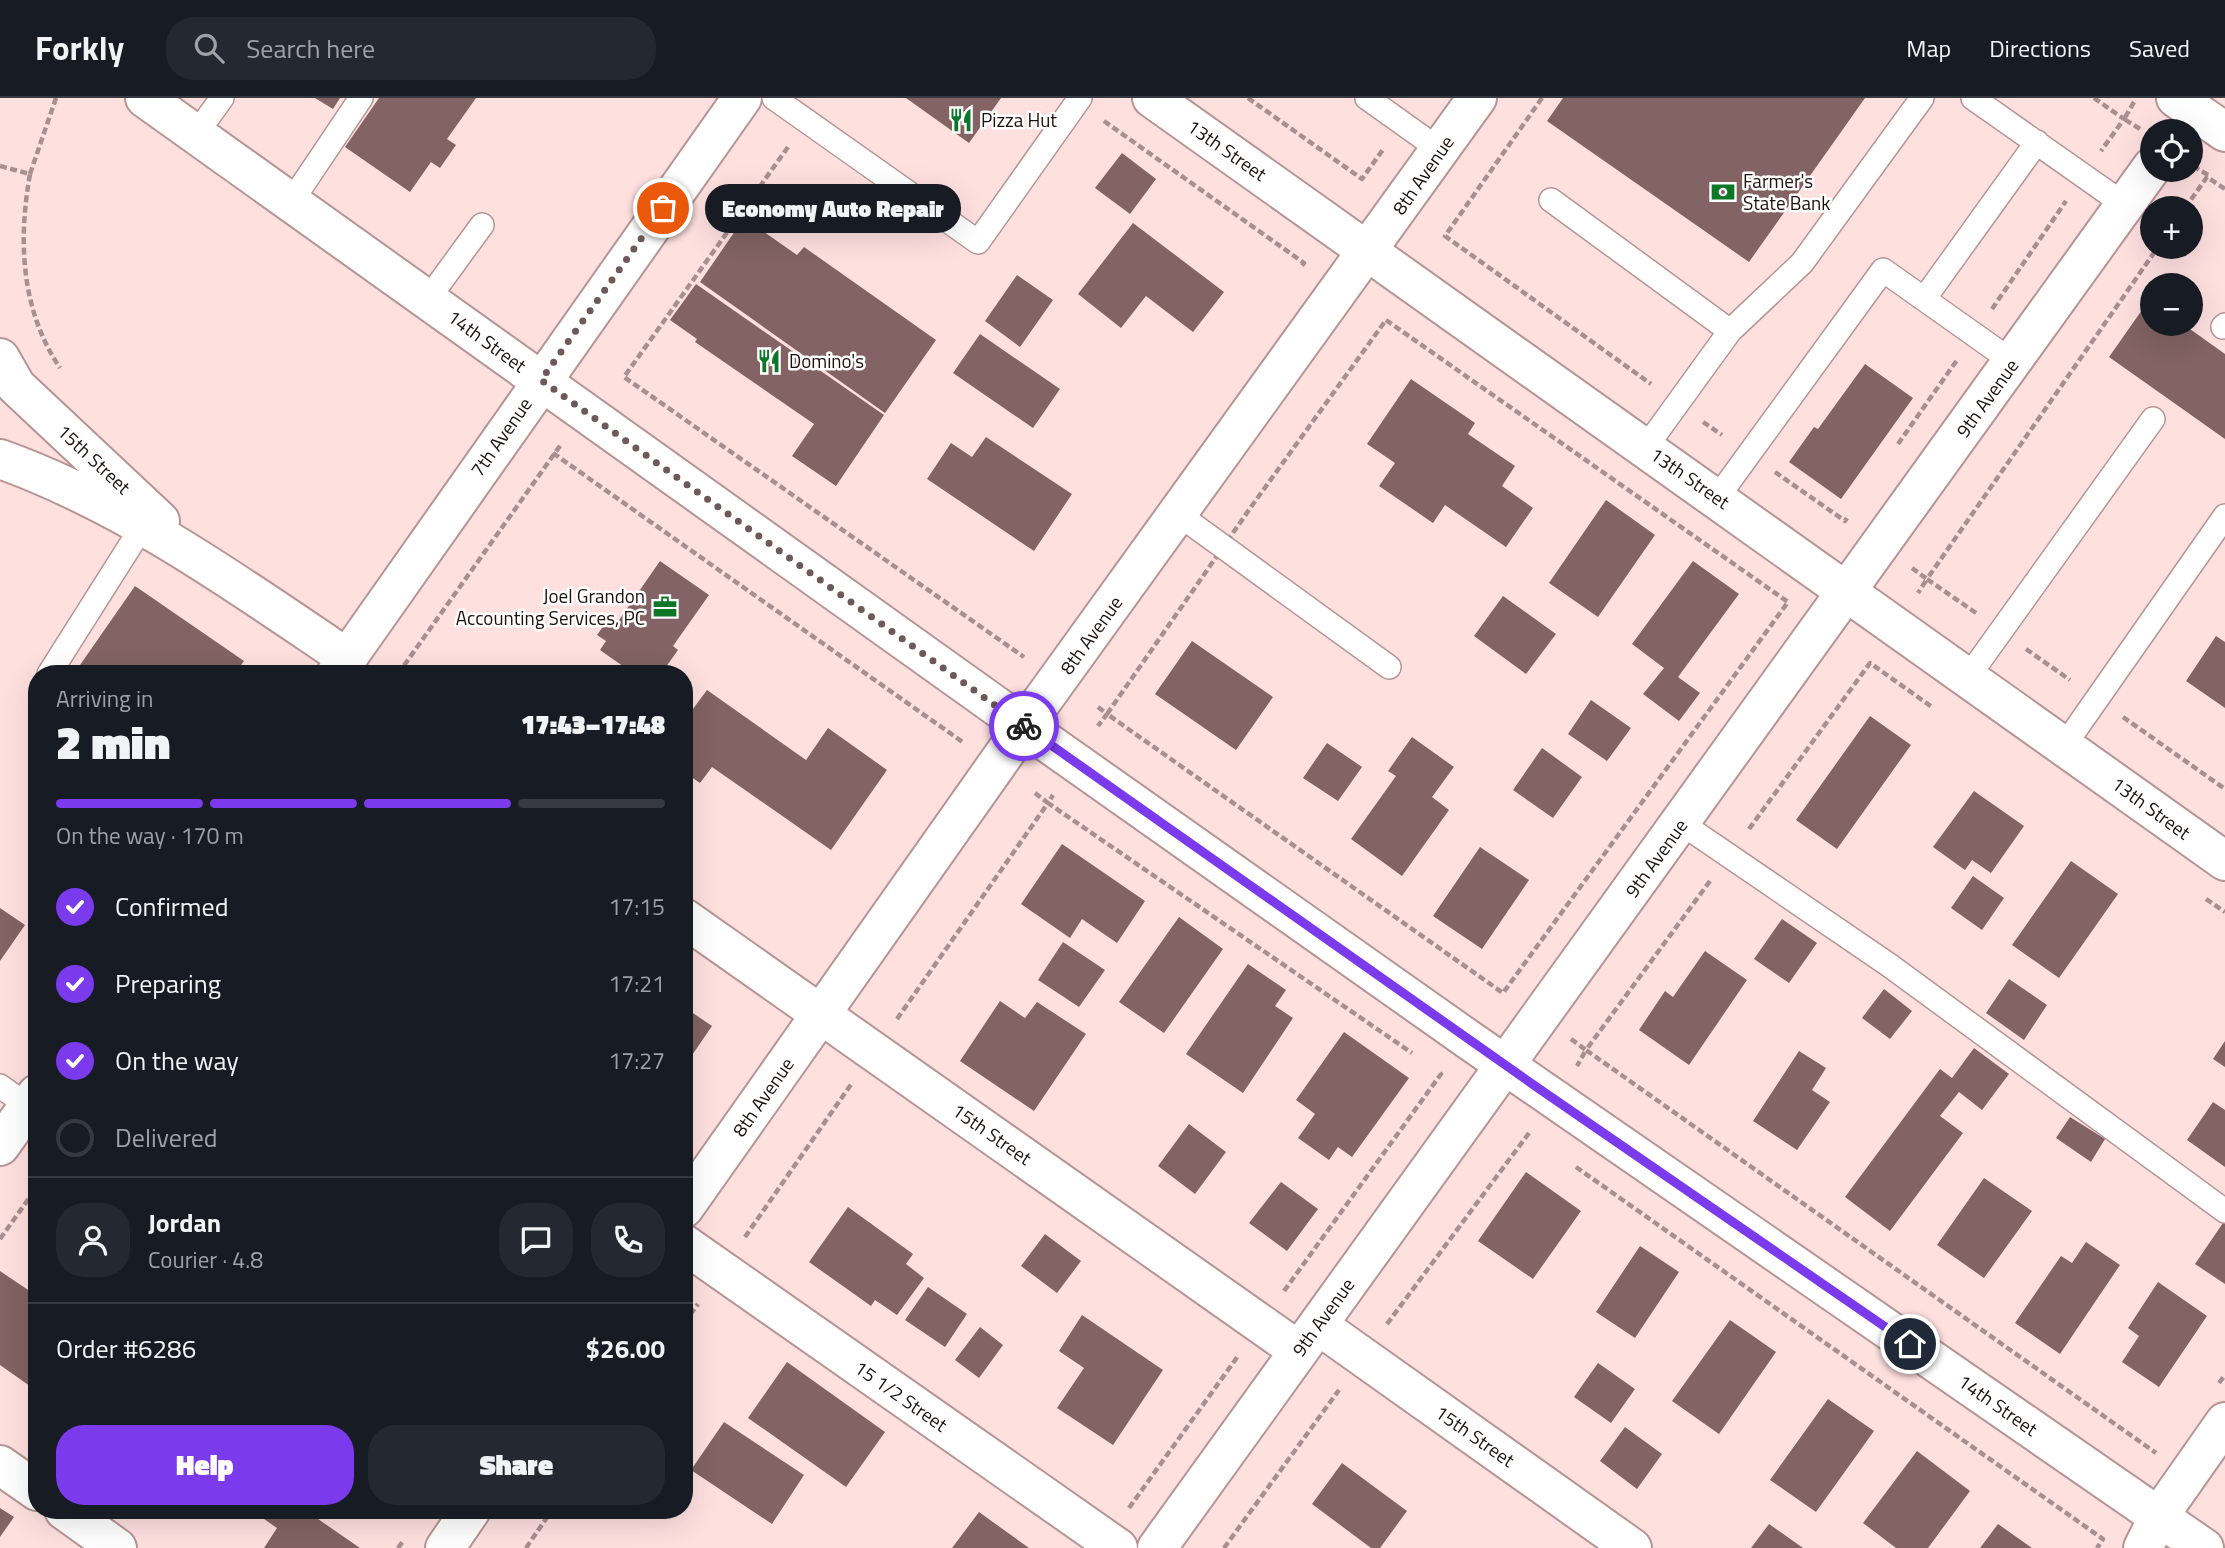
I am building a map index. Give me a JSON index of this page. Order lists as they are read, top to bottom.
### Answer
{
  "streets": {
    "street": [
      "13th Street",
      "8th Avenue",
      "14th Street",
      "9th Avenue",
      "7th Avenue",
      "15th Street",
      "15 1/2 Street"
    ]
  },
  "crossings": [
    ["13th Street", "8th Avenue"],
    ["13th Street", "9th Avenue"],
    ["8th Avenue", "14th Street"],
    ["8th Avenue", "15th Street"],
    ["14th Street", "9th Avenue"],
    ["14th Street", "7th Avenue"],
    ["9th Avenue", "15th Street"]
  ],
  "places": {
    "restaurant": ["Pizza Hut", "Domino's"],
    "bank": ["Farmer's State Bank"],
    "other": ["Economy Auto Repair"],
    "office": ["Joel Grandon Accounting Services, PC"]
  },
  "page": {
    "header": "Forkly",
    "search": "Search here",
    "nav": ["Map", "Directions", "Saved"],
    "map_buttons": ["+", "−"],
    "bubble": "Economy Auto Repair",
    "heading": ["2 min", "Arriving in", "17:43–17:48"],
    "panel": [
      "Jordan",
      "Courier · 4.8",
      "Order #6286",
      "$26.00"
    ],
    "bar": "On the way · 170 m",
    "list": [
      ["Confirmed", "17:15"],
      ["Preparing", "17:21"],
      ["On the way", "17:27"],
      "Delivered"
    ],
    "buttons": ["Help", "Share"]
  }
}
